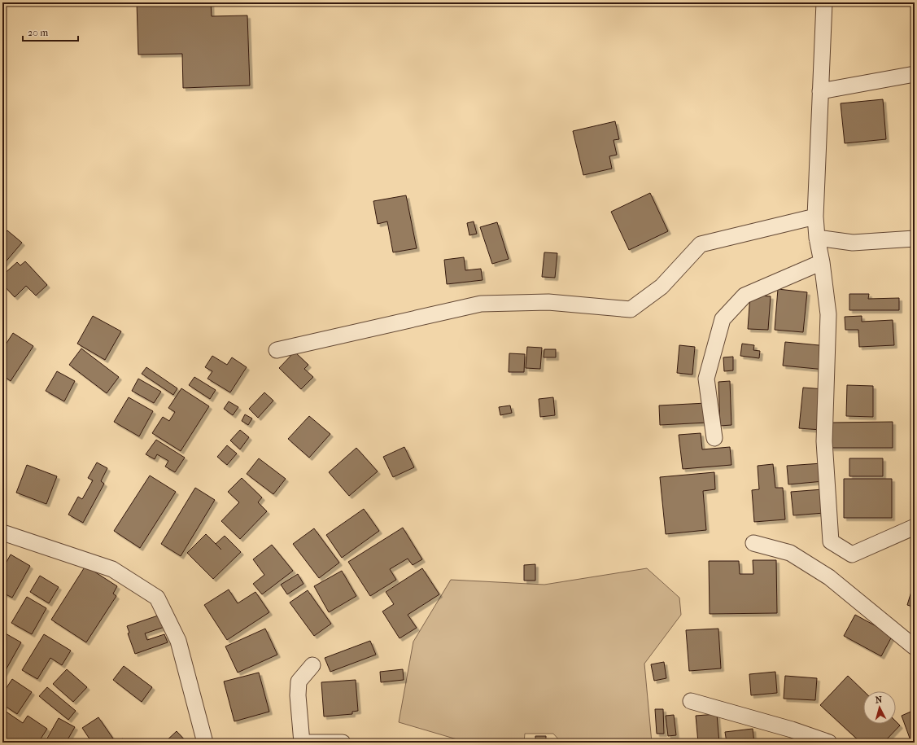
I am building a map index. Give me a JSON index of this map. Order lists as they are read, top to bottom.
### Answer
{
  "scale_bar": "20 m",
  "north": "top"
}
